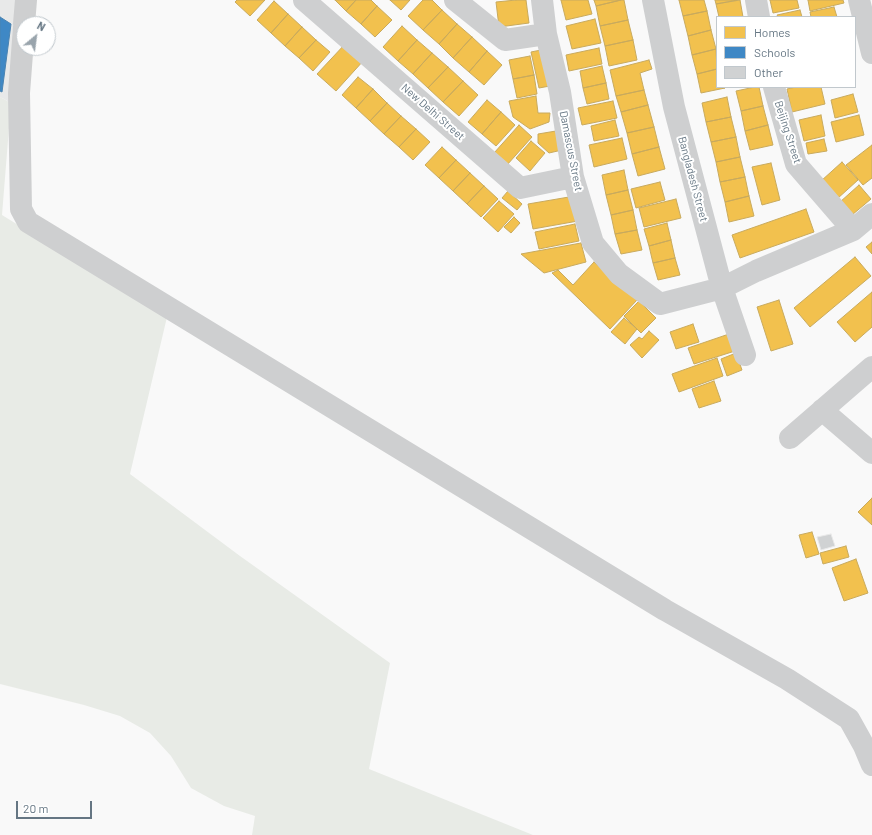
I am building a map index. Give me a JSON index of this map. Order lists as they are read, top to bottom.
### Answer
{
  "streets": {
    "street": [
      "New Delhi Street",
      "Beijing Street",
      "Damascus Street",
      "Bangladesh Street"
    ]
  },
  "crossings": [
    ["New Delhi Street", "Damascus Street"],
    ["Beijing Street", "Damascus Street"],
    ["Damascus Street", "Bangladesh Street"]
  ],
  "legend": ["Homes", "Schools", "Other"],
  "scale_bar": "20 m",
  "north": "top right"
}
